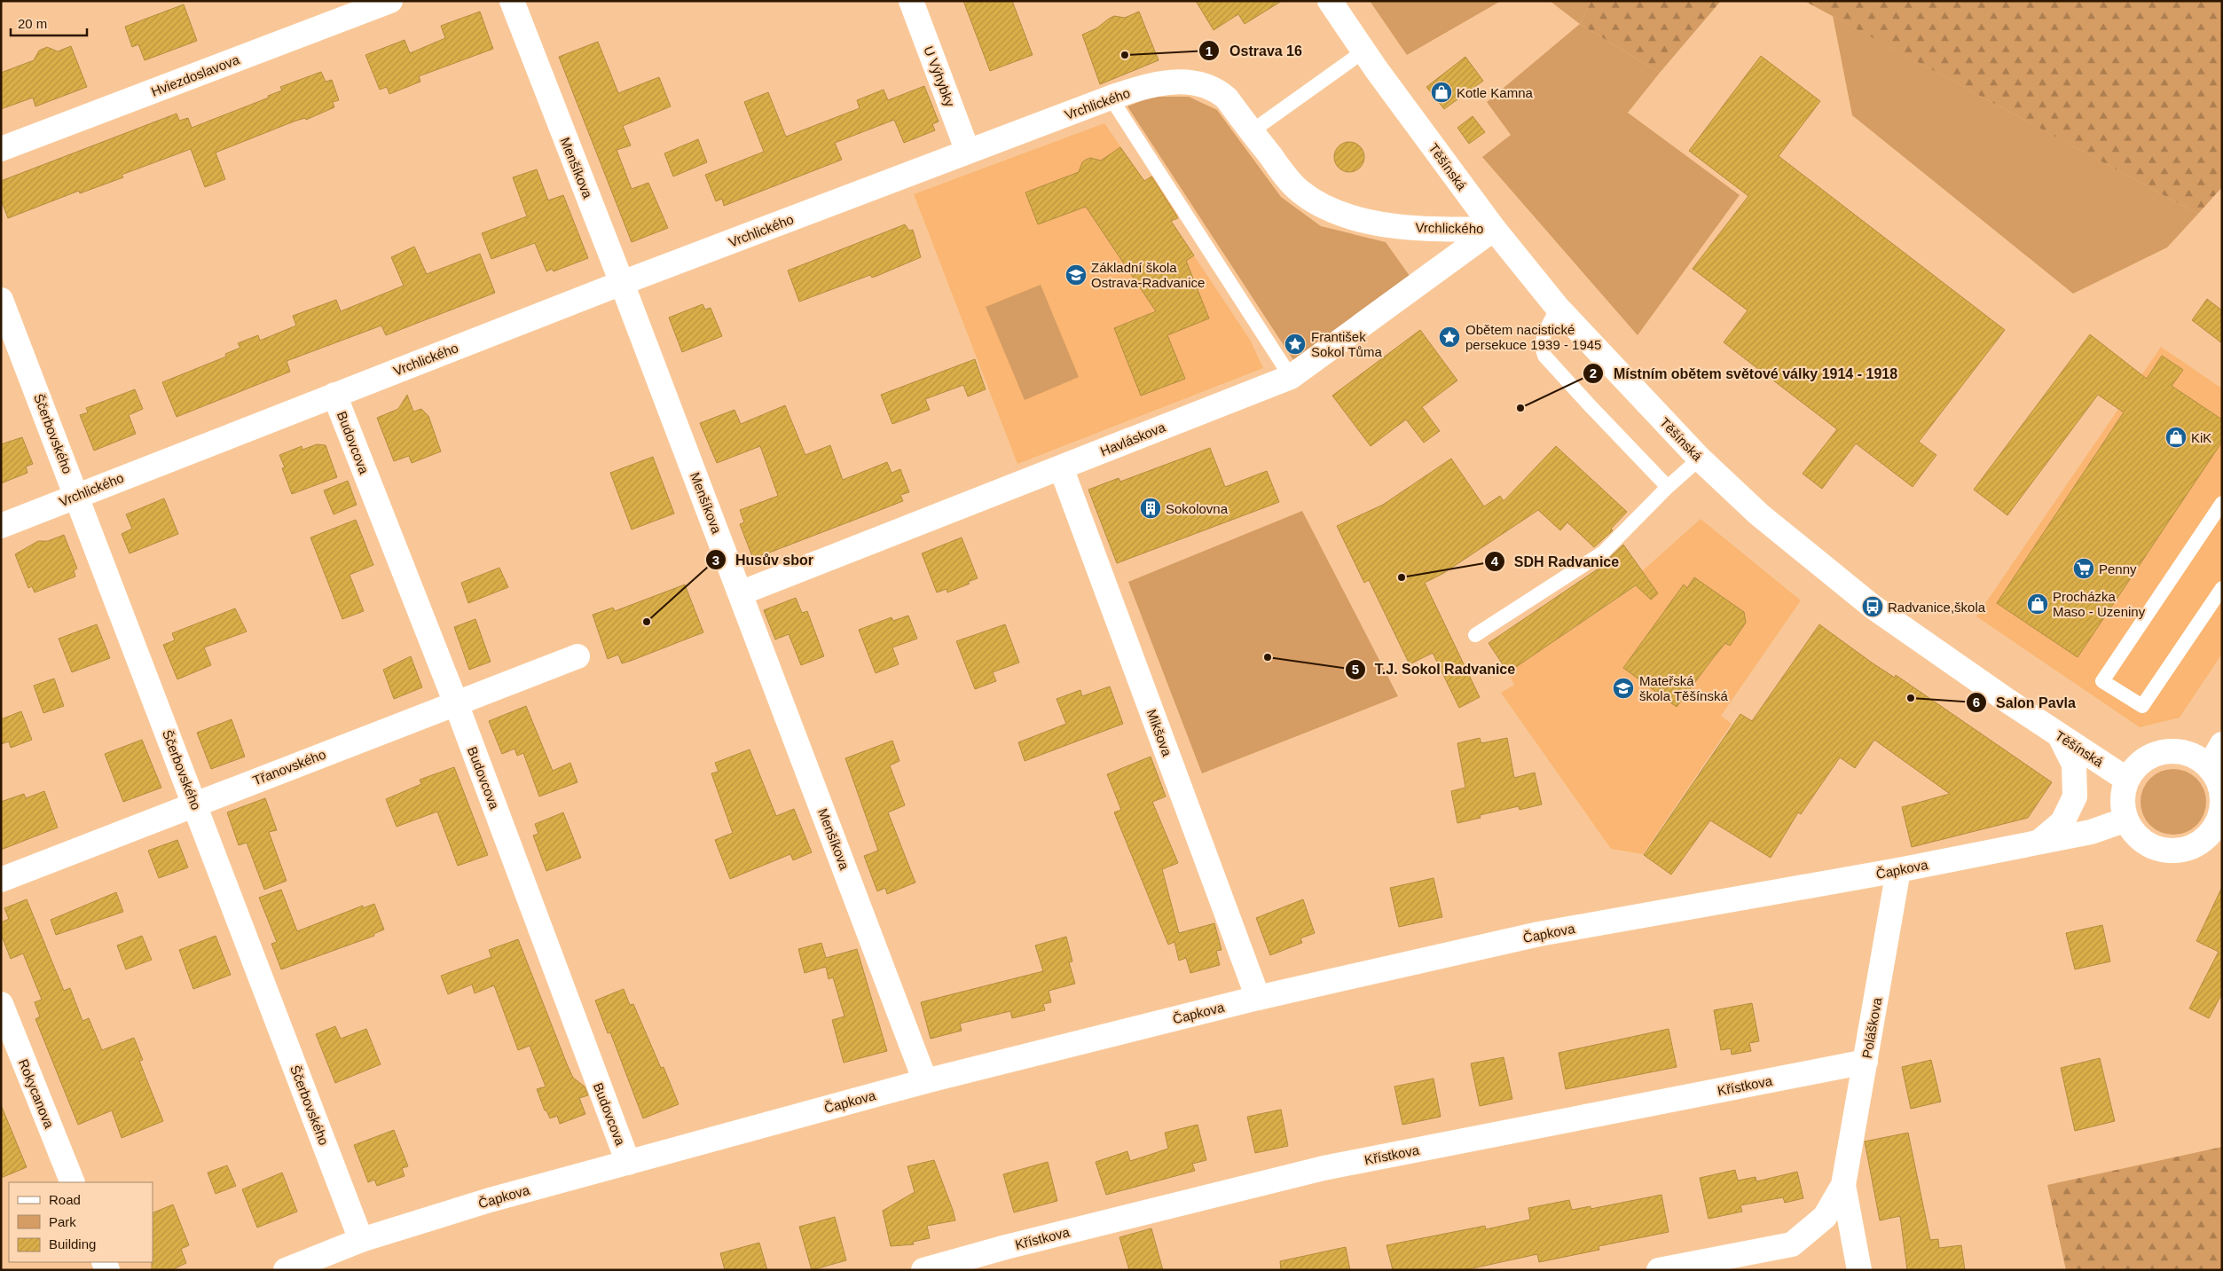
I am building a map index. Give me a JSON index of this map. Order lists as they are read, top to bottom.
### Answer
{
  "streets": {
    "street": [
      "Hviezdoslavova",
      "U Výhybky",
      "Vrchlického",
      "Těšínská",
      "Menšíkova",
      "Ščerbovského",
      "Havláskova",
      "Budovcova",
      "Mikšova",
      "Třanovského",
      "Čapkova",
      "Poláškova",
      "Křístkova",
      "Rokycanova"
    ]
  },
  "crossings": [
    ["U Výhybky", "Vrchlického"],
    ["Vrchlického", "Těšínská"],
    ["Vrchlického", "Menšíkova"],
    ["Vrchlického", "Ščerbovského"],
    ["Vrchlického", "Havláskova"],
    ["Vrchlického", "Budovcova"],
    ["Těšínská", "Havláskova"],
    ["Těšínská", "Čapkova"],
    ["Menšíkova", "Havláskova"],
    ["Menšíkova", "Čapkova"],
    ["Ščerbovského", "Třanovského"],
    ["Ščerbovského", "Čapkova"],
    ["Havláskova", "Mikšova"],
    ["Budovcova", "Třanovského"],
    ["Budovcova", "Čapkova"],
    ["Mikšova", "Čapkova"],
    ["Čapkova", "Poláškova"],
    ["Poláškova", "Křístkova"]
  ],
  "places": {
    "other": [
      "Ostrava 16",
      "Místním obětem světové války 1914 - 1918",
      "SDH Radvanice",
      "Husův sbor",
      "T.J. Sokol Radvanice",
      "Salon Pavla"
    ],
    "shop": ["Kotle Kamna", "KiK", "Procházka Maso - Uzeniny"],
    "school or university": ["Základní škola Ostrava-Radvanice", "Mateřská škola Těšínská"],
    "place": ["Obětem nacistické persekuce 1939 - 1945", "František Sokol Tůma"],
    "building": ["Sokolovna"],
    "supermarket": ["Penny"],
    "bus stop": ["Radvanice,škola"]
  },
  "legend": ["Road", "Park", "Building"],
  "scale_bar": "20 m"
}
